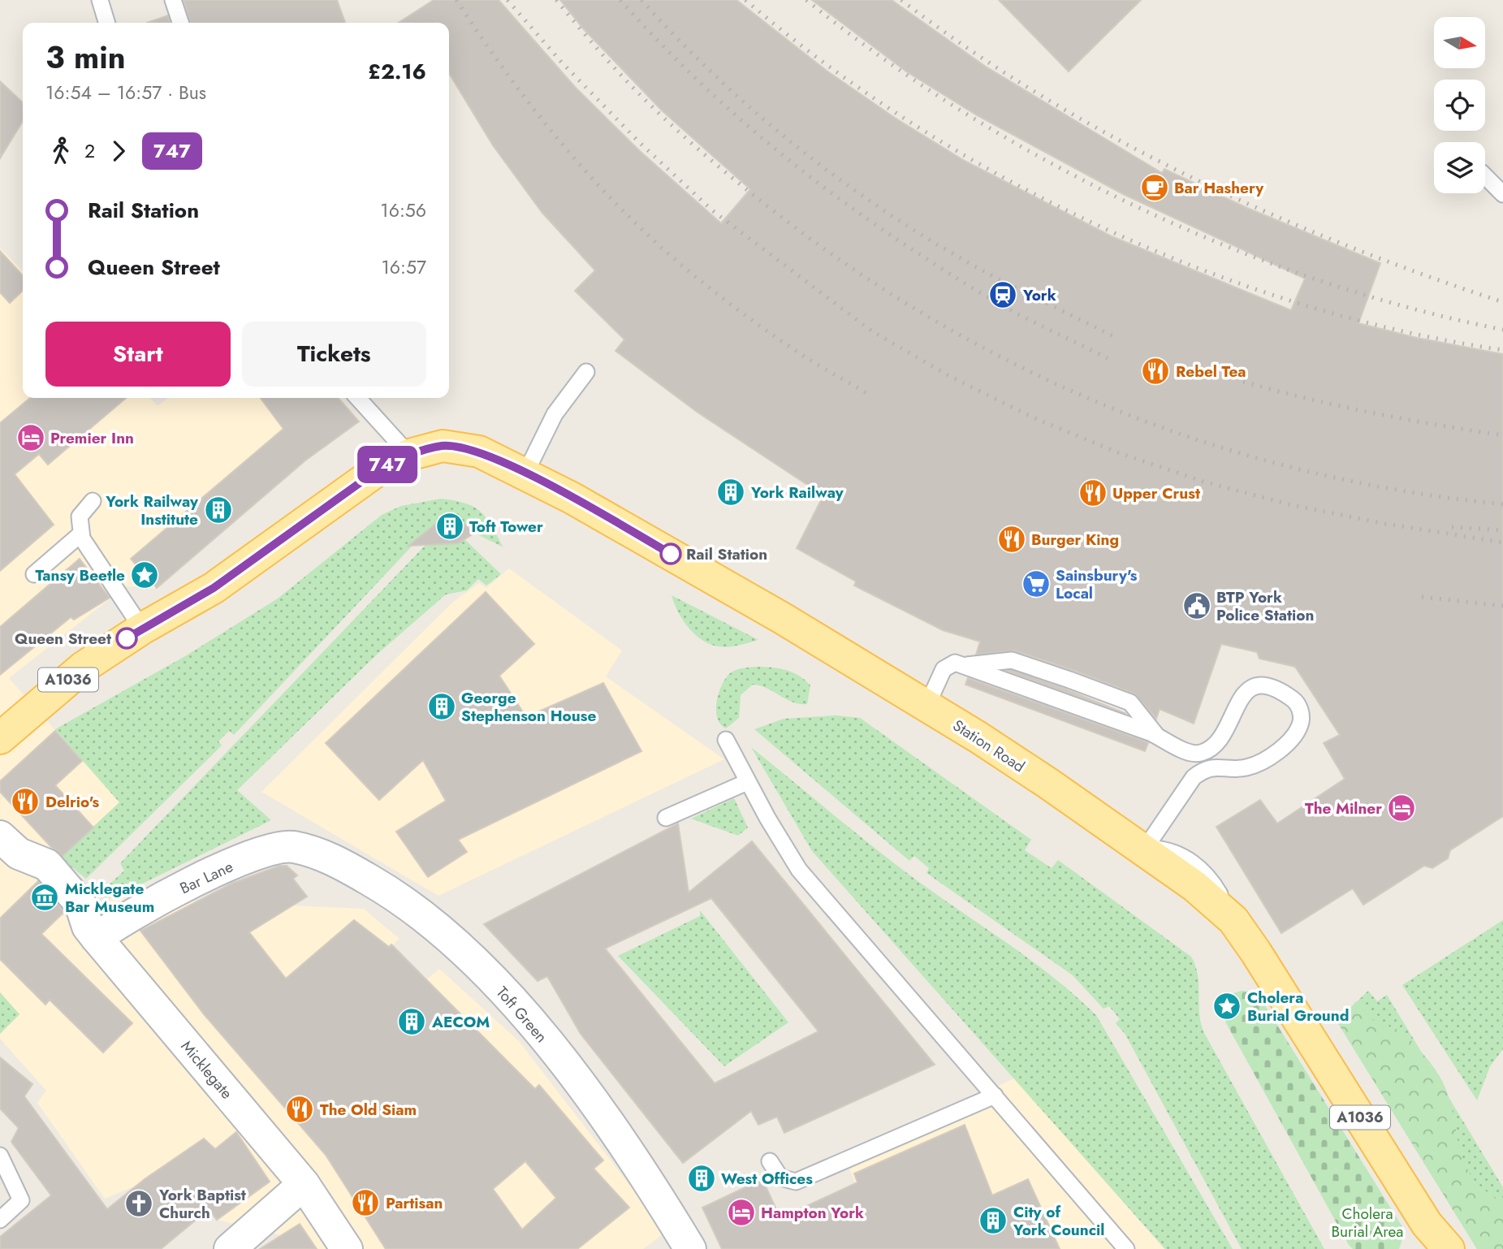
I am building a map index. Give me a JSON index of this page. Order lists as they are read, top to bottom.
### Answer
{
  "streets": {
    "main road": ["A1036", "Station Road"],
    "street": ["Bar Lane", "Toft Green", "Micklegate"]
  },
  "crossings": [
    ["A1036", "Station Road"],
    ["Bar Lane", "Toft Green"],
    ["Bar Lane", "Micklegate"]
  ],
  "parks": ["Cholera Burial Area"],
  "places": {
    "cafe": ["Bar Hashery"],
    "station": ["York"],
    "restaurant": [
      "Rebel Tea",
      "Upper Crust",
      "Burger King",
      "Delrio's",
      "The Old Siam",
      "Partisan"
    ],
    "hotel": ["Premier Inn", "The Milner", "Hampton York"],
    "building": [
      "York Railway",
      "York Railway Institute",
      "Toft Tower",
      "George Stephenson House",
      "AECOM",
      "West Offices",
      "City of York Council"
    ],
    "other": ["Rail Station", "Queen Street"],
    "place": ["Tansy Beetle", "Cholera Burial Ground"],
    "supermarket": ["Sainsbury's Local"],
    "public building": ["BTP York Police Station"],
    "museum": ["Micklegate Bar Museum"],
    "church": ["York Baptist Church"]
  },
  "lines": ["bus line 747"],
  "north": "right",
  "page": {
    "on_map": "747",
    "heading": ["3 min", "16:54 – 16:57 · Bus", "£2.16"],
    "legs": ["2", "747"],
    "list": [
      {
        "name": "Rail Station",
        "value": "16:56"
      },
      {
        "name": "Queen Street",
        "value": "16:57"
      }
    ],
    "buttons": ["Start", "Tickets"]
  }
}
